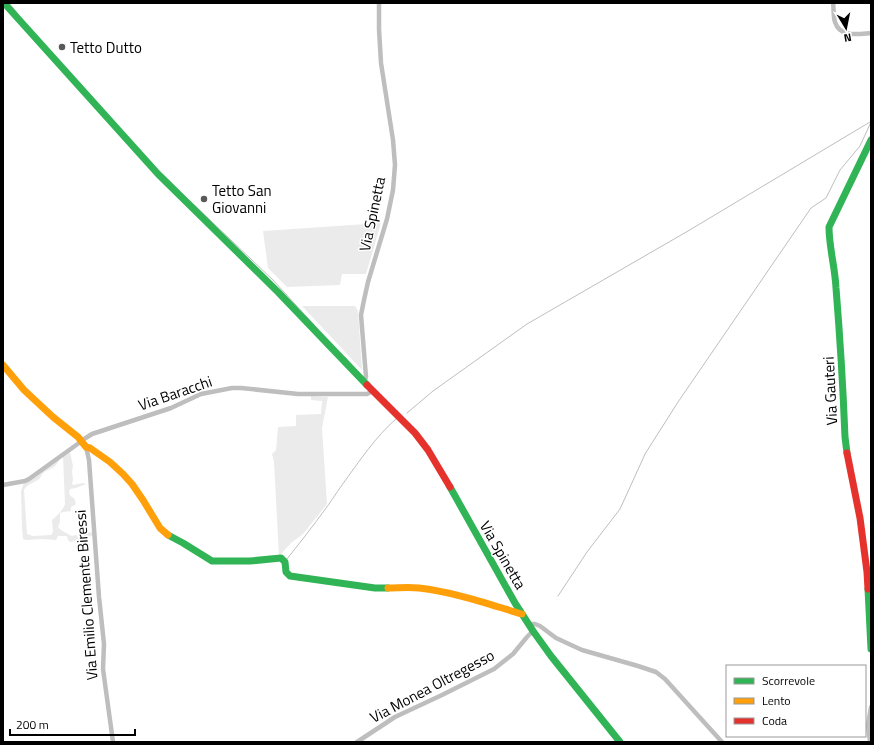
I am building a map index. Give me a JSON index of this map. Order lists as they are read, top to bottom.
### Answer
{
  "streets": {
    "street": [
      "Via Spinetta",
      "Via Gauteri",
      "Via Baracchi",
      "Via Emilio Clemente Biressi",
      "Via Monea Oltregesso"
    ]
  },
  "crossings": [
    ["Via Spinetta", "Via Baracchi"],
    ["Via Spinetta", "Via Emilio Clemente Biressi"],
    ["Via Spinetta", "Via Monea Oltregesso"],
    ["Via Baracchi", "Via Emilio Clemente Biressi"]
  ],
  "places": ["Tetto Dutto", "Tetto San Giovanni"],
  "legend": ["Scorrevole", "Lento", "Coda"],
  "scale_bar": "200 m",
  "north": "bottom"
}
